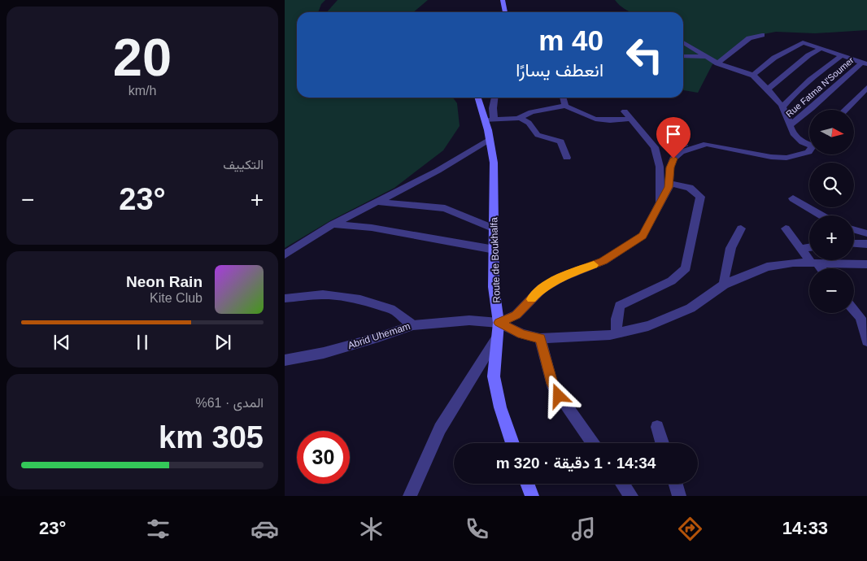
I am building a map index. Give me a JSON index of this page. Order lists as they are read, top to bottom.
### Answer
{
  "streets": {
    "main road": ["Route de Boukhalfa"],
    "street": ["Rue Fatma N'Soumer", "Abrid Uhemam"]
  },
  "crossings": [
    ["Route de Boukhalfa", "Abrid Uhemam"]
  ],
  "north": "right",
  "page": {
    "tile": [
      ["20", "km/h"],
      "التكييف",
      ["المدى · 61%", "305 km"]
    ],
    "turn": ["40 m", "انعطف يسارًا"],
    "map_buttons": ["+", "−"],
    "heat": ["−", "23°", "+"],
    "song": ["Neon Rain", "Kite Club"],
    "limit": "30",
    "trip": "14:34 · 1 دقيقة · 320 m",
    "tabs": ["14:33", "23°"]
  }
}
